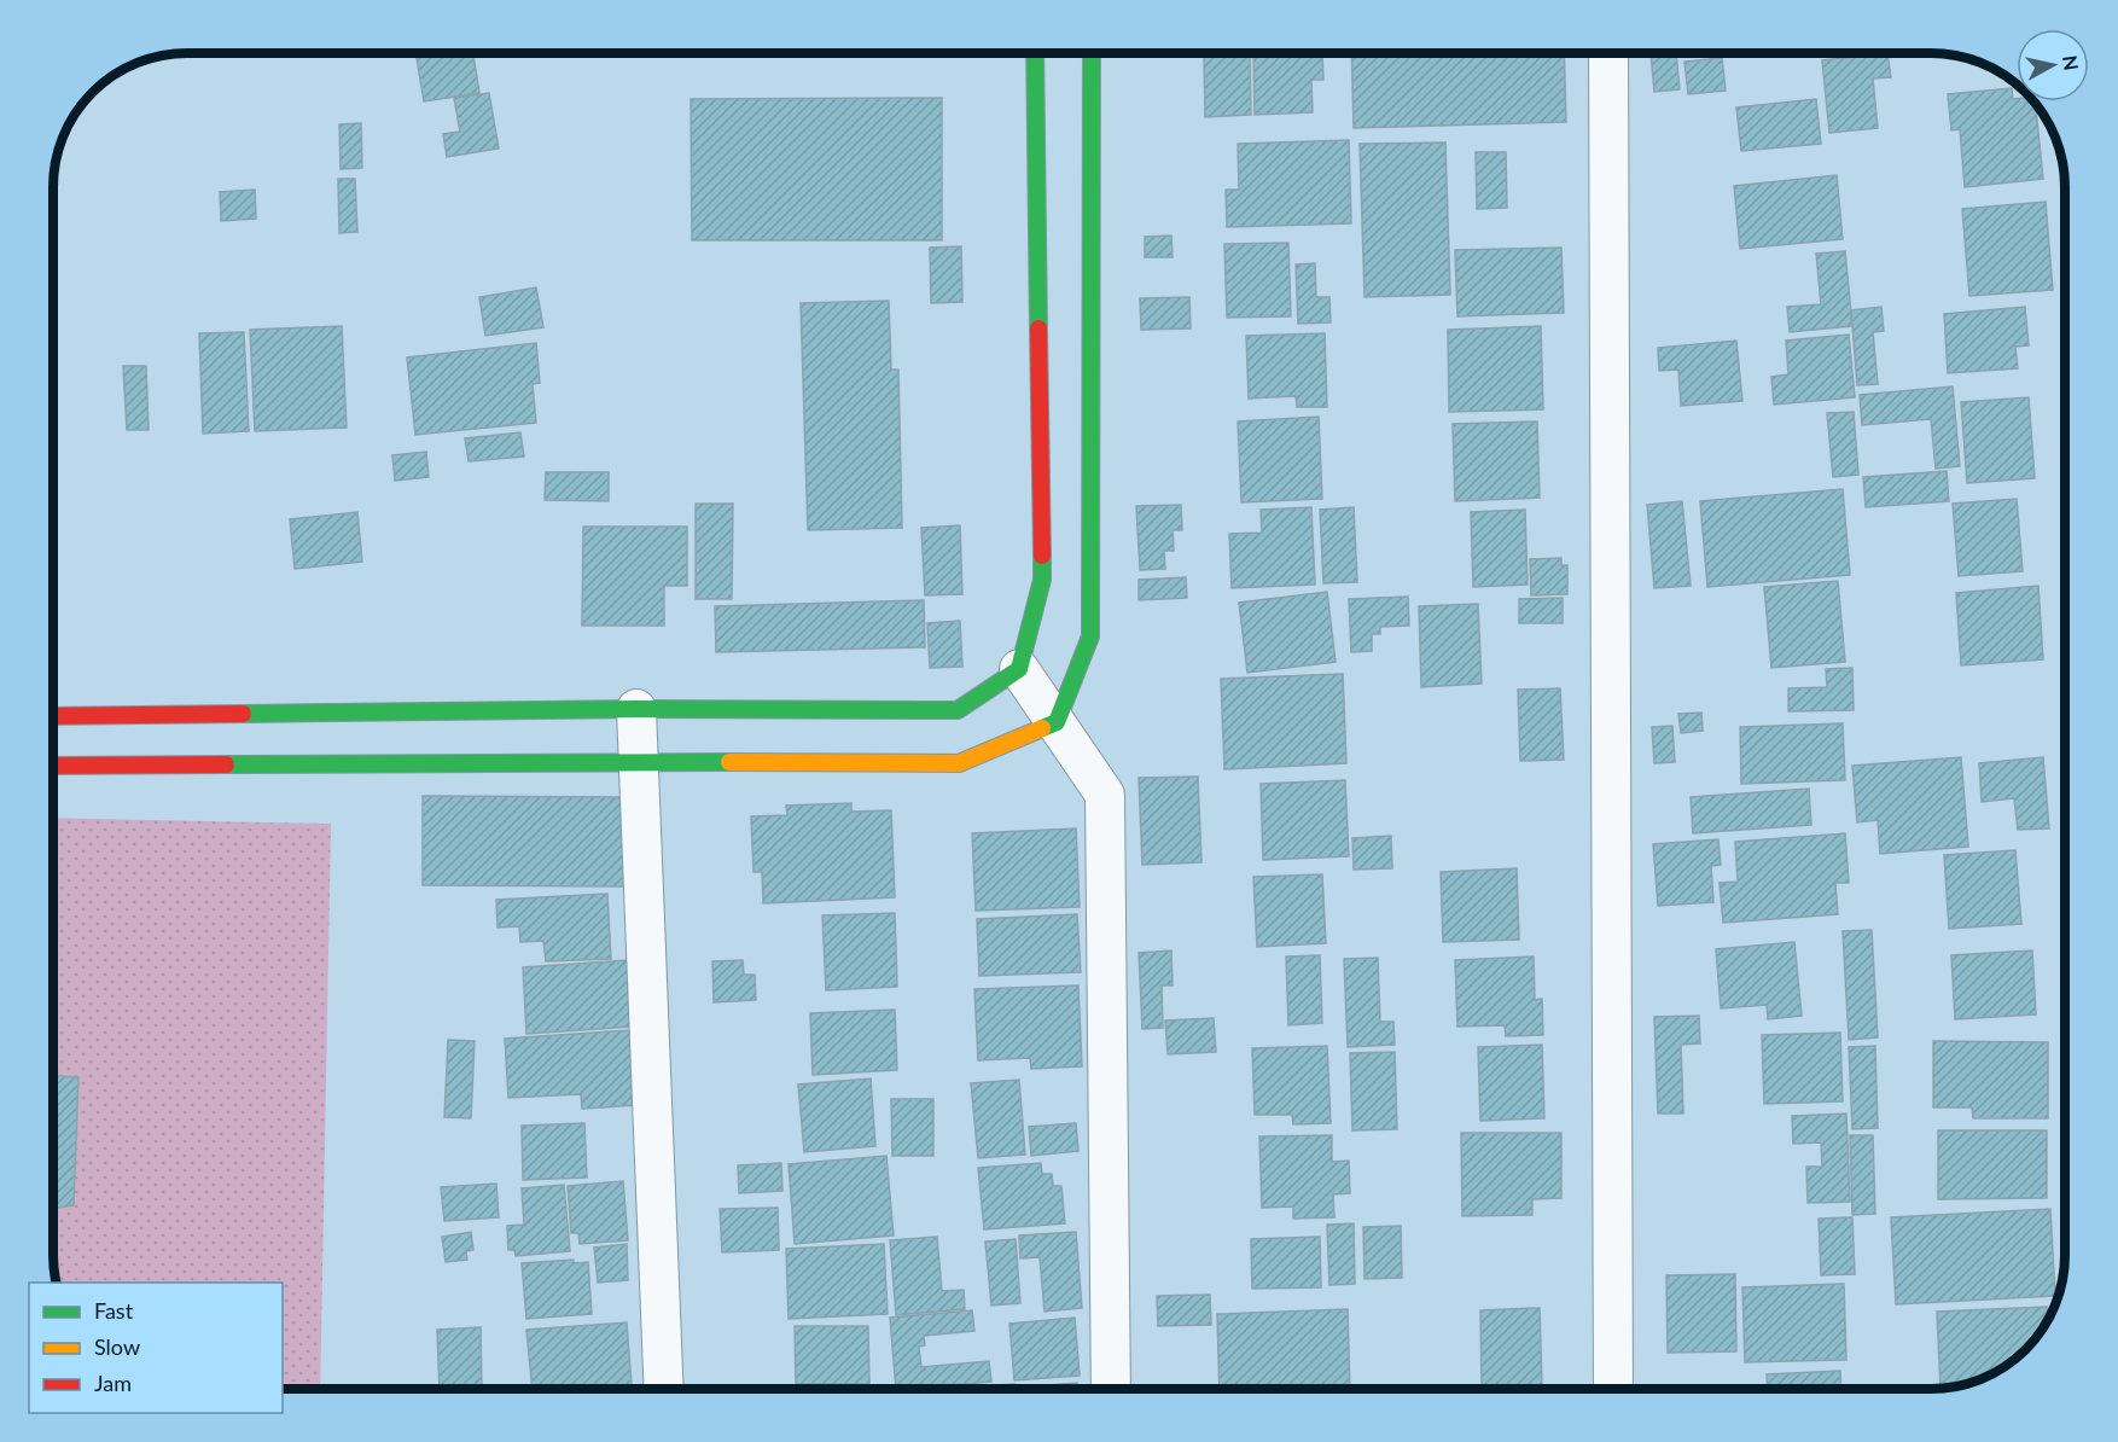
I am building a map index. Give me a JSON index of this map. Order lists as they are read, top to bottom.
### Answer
{
  "legend": ["Fast", "Slow", "Jam"],
  "north": "right"
}
